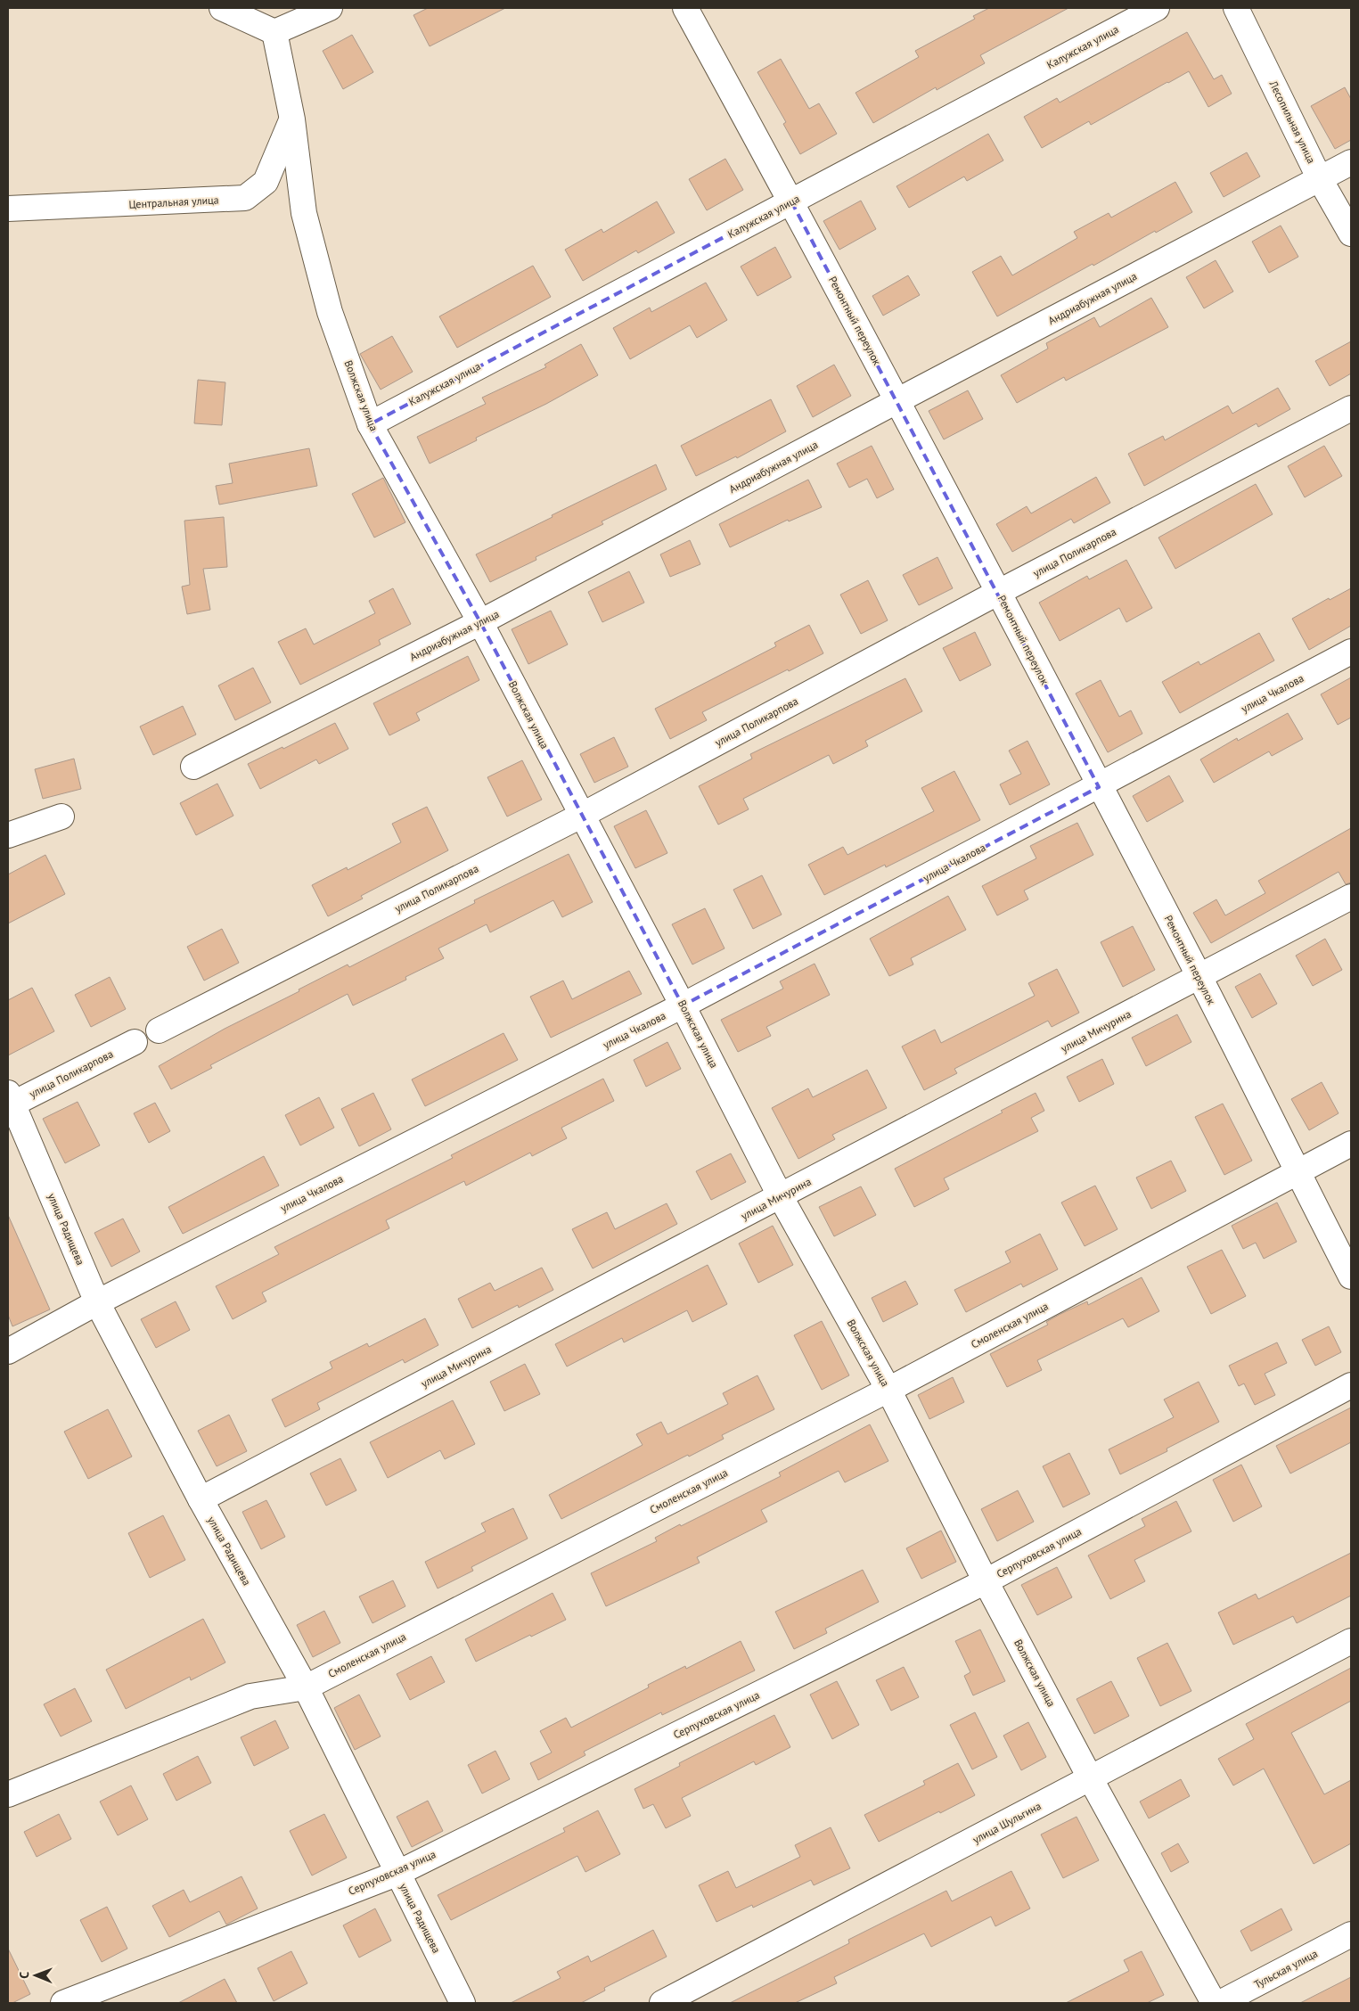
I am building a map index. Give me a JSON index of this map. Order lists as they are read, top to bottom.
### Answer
{
  "streets": {
    "street": [
      "Калужская улица",
      "Лесопильная улица",
      "Центральная улица",
      "Андриабужная улица",
      "Ремонтный переулок",
      "Волжская улица",
      "улица Поликарпова",
      "улица Чкалова",
      "улица Мичурина",
      "улица Радищева",
      "Смоленская улица",
      "Серпуховская улица",
      "улица Шульгина",
      "Тульская улица"
    ]
  },
  "crossings": [
    ["Калужская улица", "Ремонтный переулок"],
    ["Калужская улица", "Волжская улица"],
    ["Лесопильная улица", "Андриабужная улица"],
    ["Центральная улица", "Волжская улица"],
    ["Андриабужная улица", "Ремонтный переулок"],
    ["Андриабужная улица", "Волжская улица"],
    ["Ремонтный переулок", "улица Поликарпова"],
    ["Ремонтный переулок", "улица Чкалова"],
    ["Ремонтный переулок", "улица Мичурина"],
    ["Ремонтный переулок", "Смоленская улица"],
    ["Волжская улица", "улица Поликарпова"],
    ["Волжская улица", "улица Чкалова"],
    ["Волжская улица", "улица Мичурина"],
    ["Волжская улица", "Смоленская улица"],
    ["Волжская улица", "Серпуховская улица"],
    ["Волжская улица", "улица Шульгина"],
    ["улица Поликарпова", "улица Радищева"],
    ["улица Чкалова", "улица Радищева"],
    ["улица Мичурина", "улица Радищева"],
    ["улица Радищева", "Смоленская улица"],
    ["улица Радищева", "Серпуховская улица"]
  ],
  "north": "left"
}
